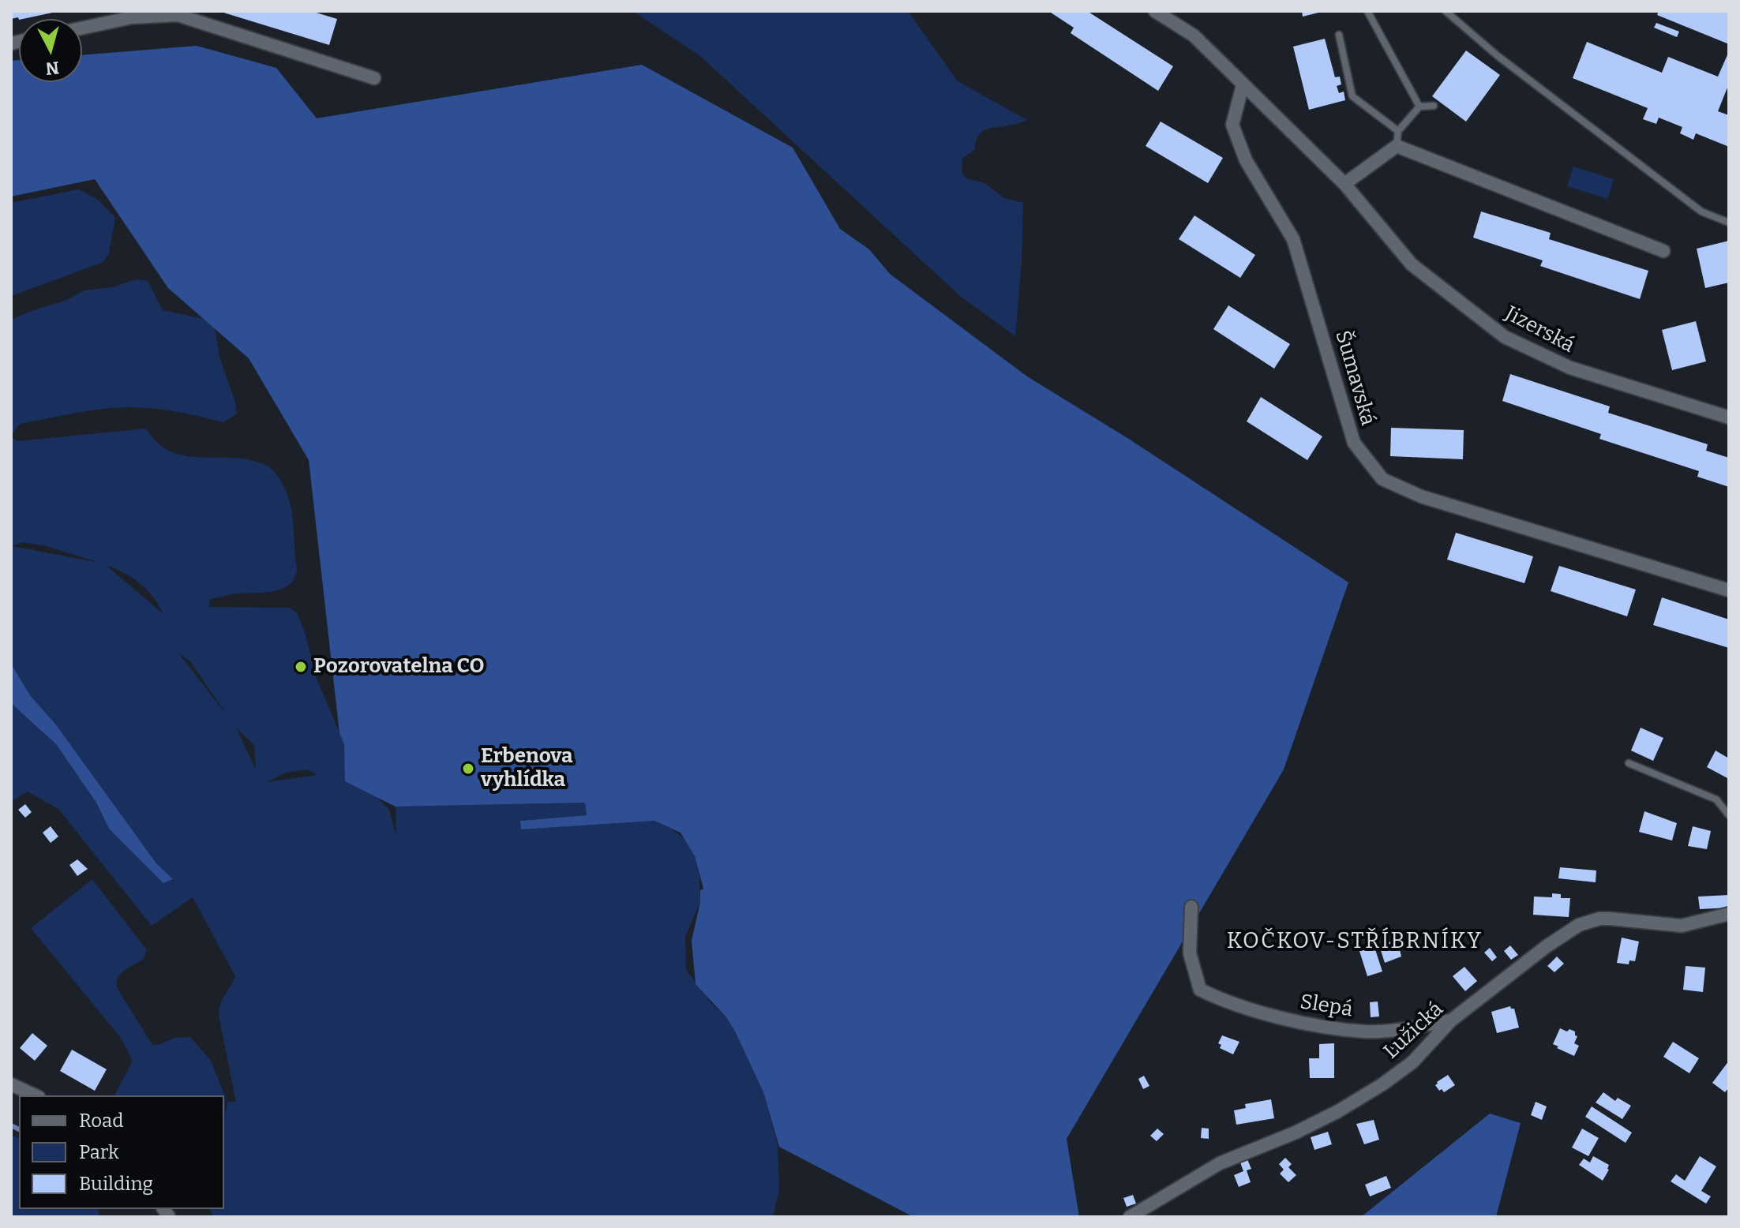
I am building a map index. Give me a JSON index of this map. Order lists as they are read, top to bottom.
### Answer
{
  "streets": {
    "street": [
      "Jizerská",
      "Šumavská",
      "Slepá",
      "Lužická"
    ]
  },
  "crossings": [
    ["Jizerská", "Šumavská"],
    ["Slepá", "Lužická"]
  ],
  "districts": ["KOČKOV-STŘÍBRNÍKY"],
  "places": ["Pozorovatelna CO", "Erbenova vyhlídka"],
  "legend": ["Road", "Park", "Building"],
  "north": "bottom"
}
